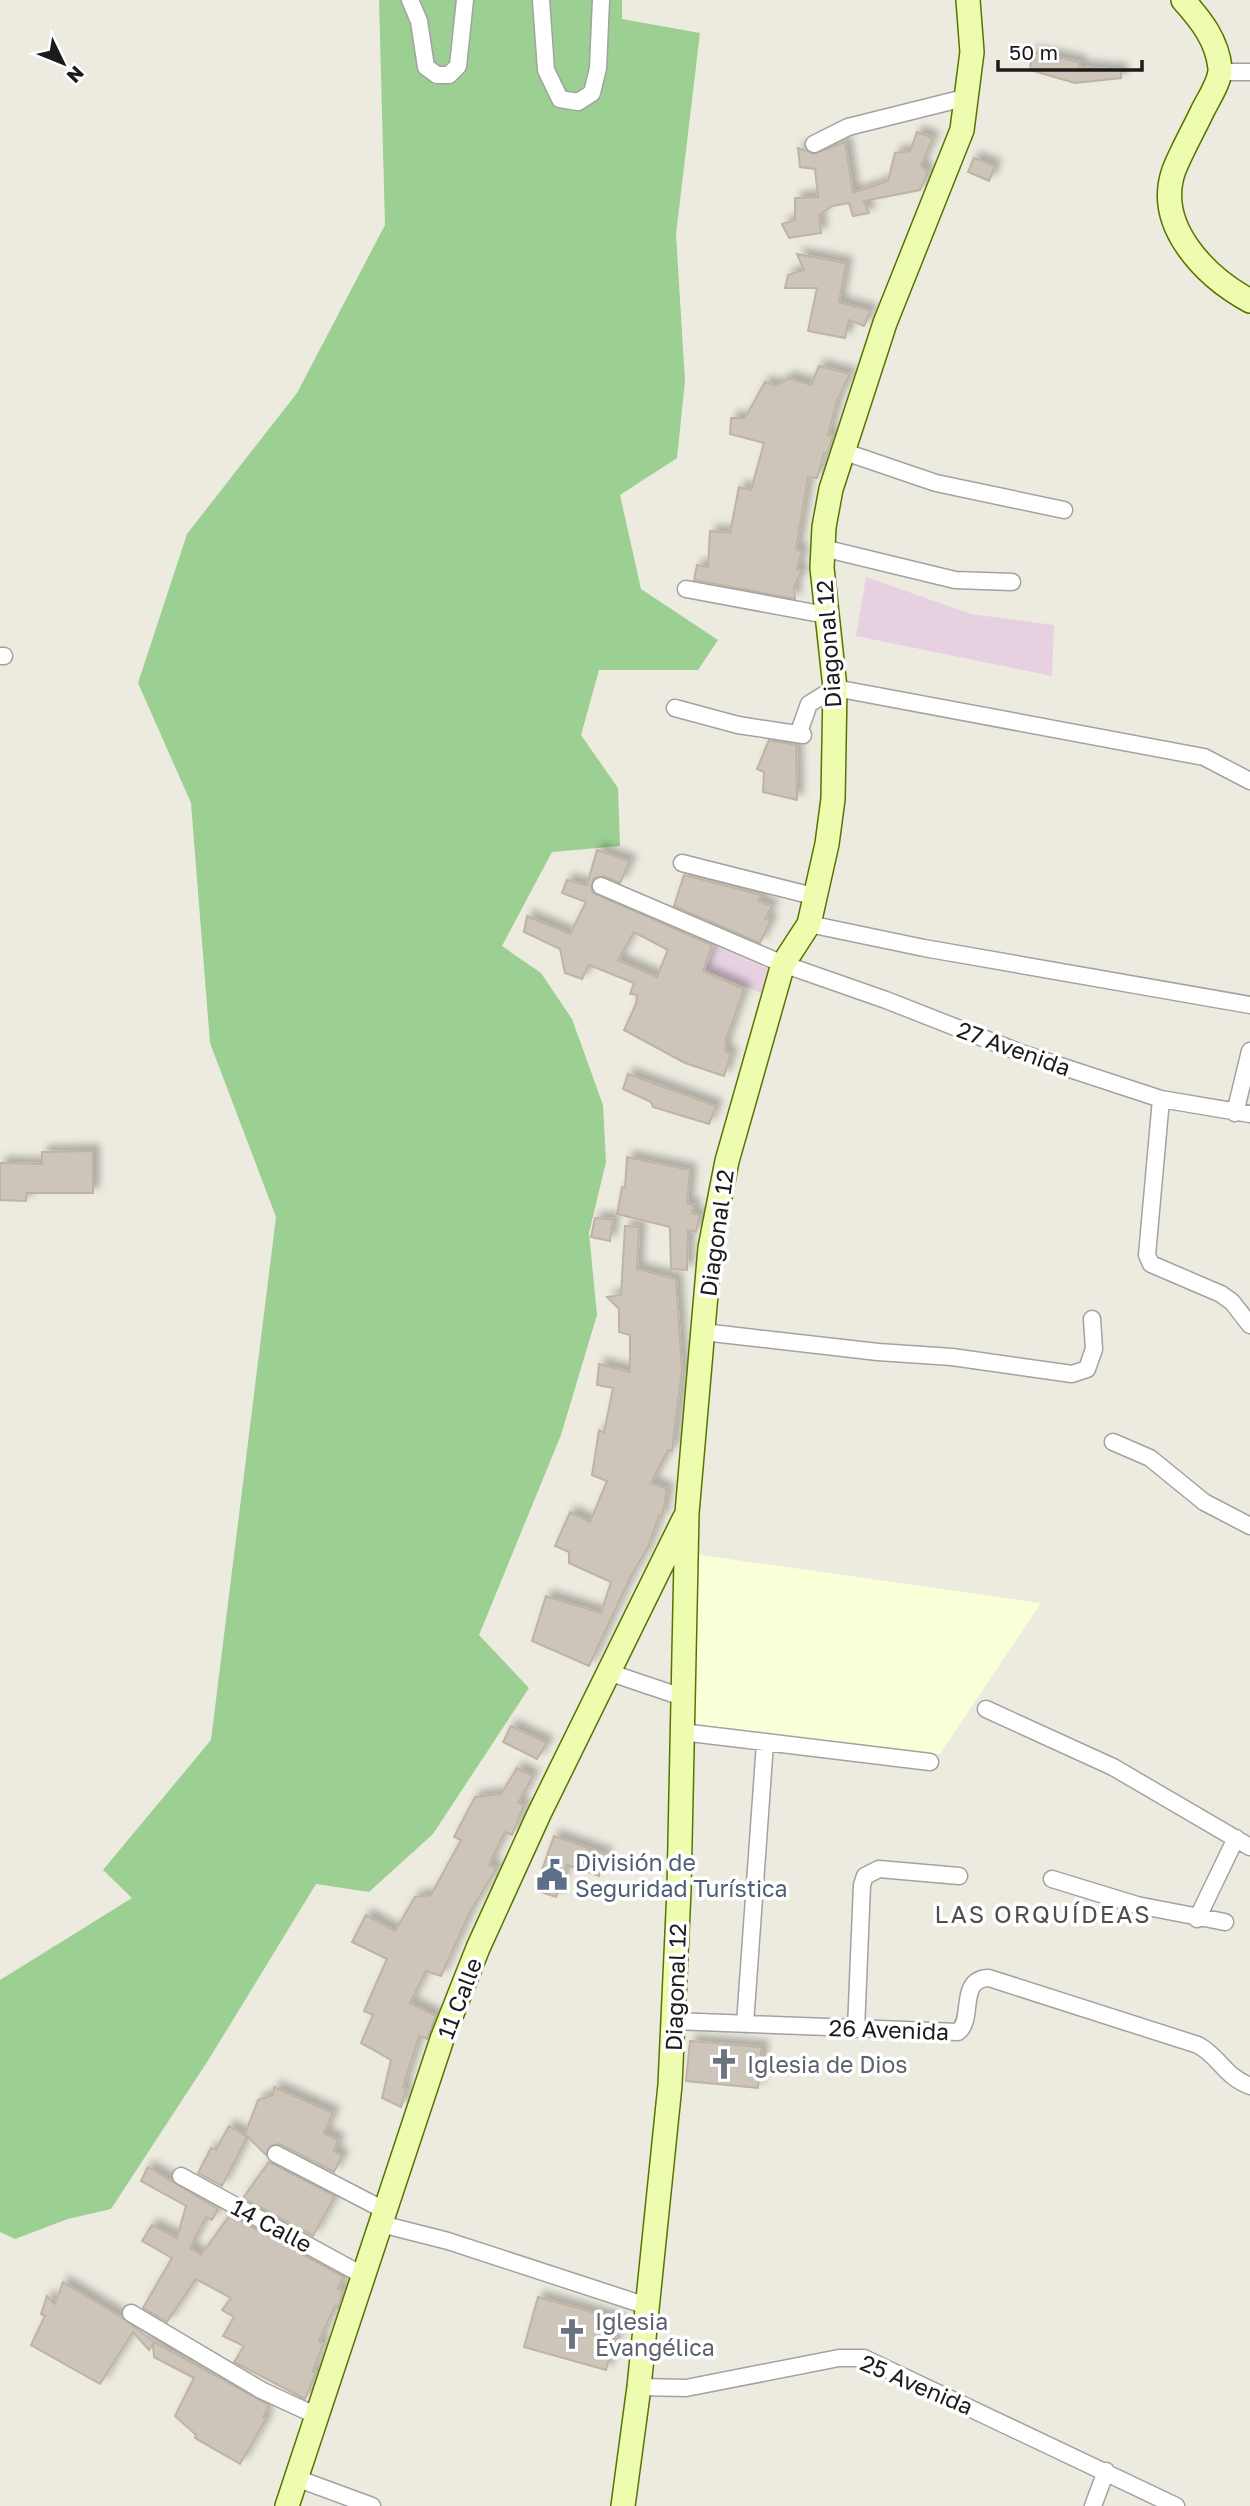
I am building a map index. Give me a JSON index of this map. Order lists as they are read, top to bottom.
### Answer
{
  "streets": {
    "main road": ["Diagonal 12", "11 Calle"],
    "street": [
      "27 Avenida",
      "26 Avenida",
      "14 Calle",
      "25 Avenida"
    ]
  },
  "crossings": [
    ["Diagonal 12", "27 Avenida"],
    ["Diagonal 12", "11 Calle"],
    ["Diagonal 12", "26 Avenida"],
    ["Diagonal 12", "25 Avenida"],
    ["11 Calle", "14 Calle"]
  ],
  "districts": ["LAS ORQUÍDEAS"],
  "places": {
    "public building": ["División de Seguridad Turística"],
    "church": ["Iglesia de Dios", "Iglesia Evangélica"]
  },
  "scale_bar": "50 m",
  "north": "bottom right"
}
